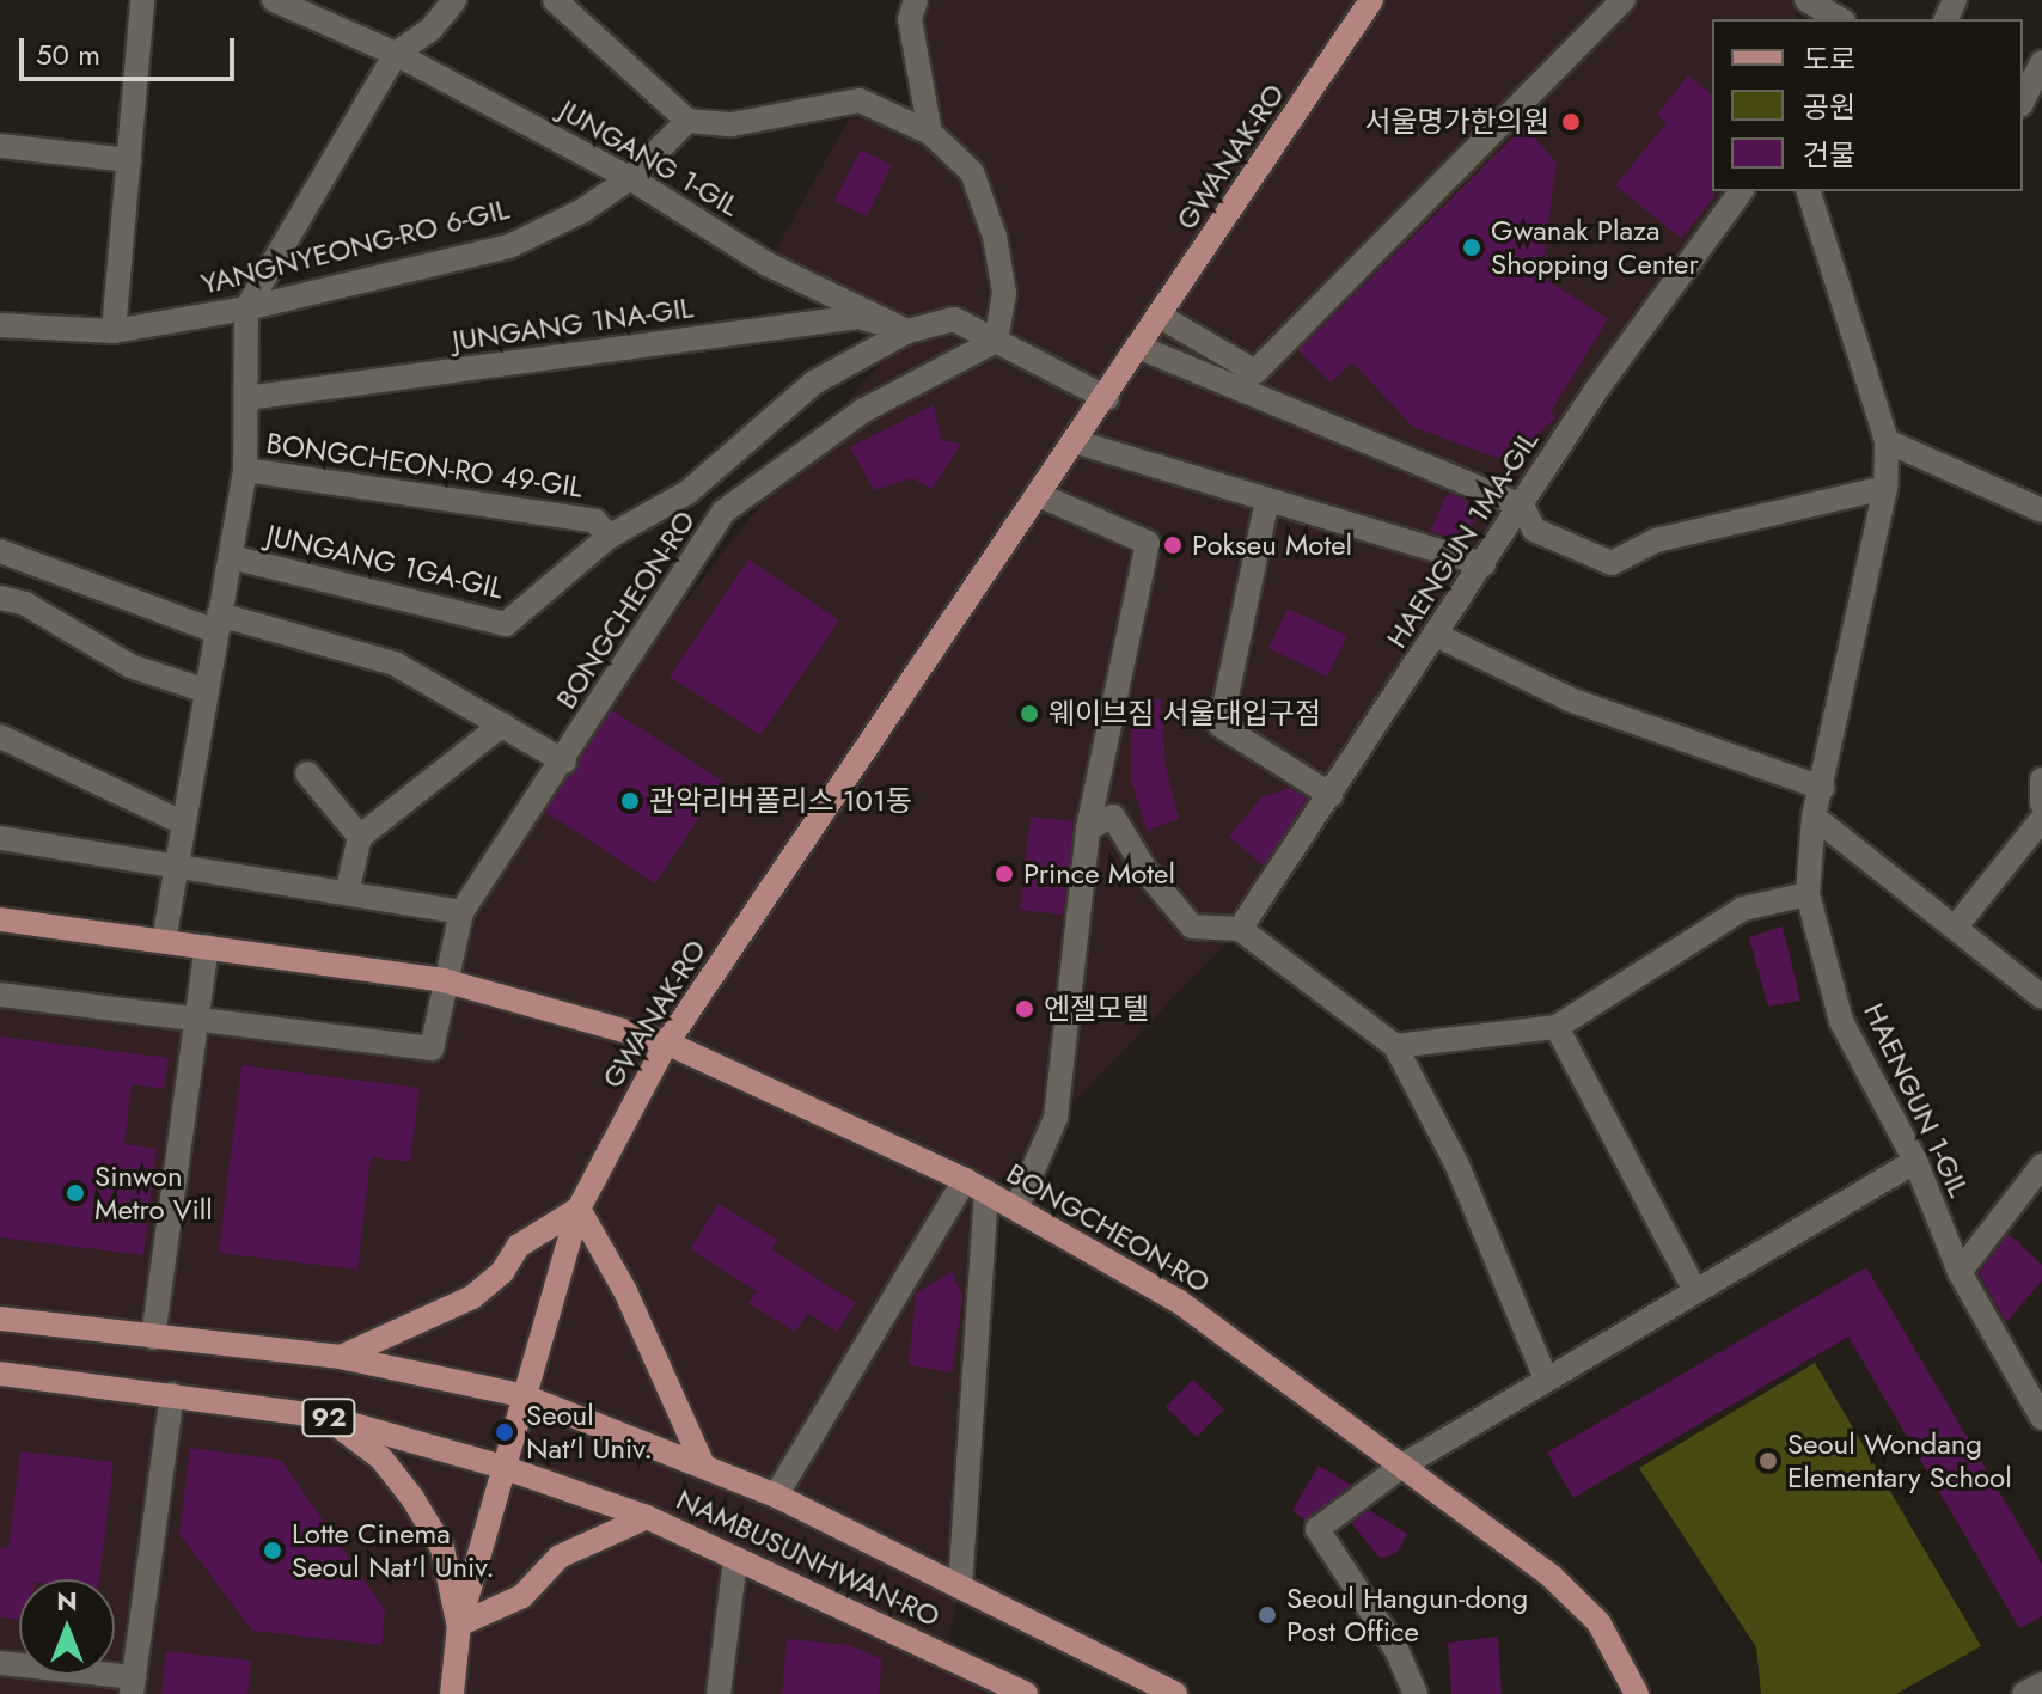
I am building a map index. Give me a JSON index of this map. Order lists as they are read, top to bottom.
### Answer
{
  "streets": {
    "main road": [
      "GWANAK-RO",
      "BONGCHEON-RO",
      "92",
      "NAMBUSUNHWAN-RO"
    ],
    "street": [
      "JUNGANG 1-GIL",
      "YANGNYEONG-RO 6-GIL",
      "JUNGANG 1NA-GIL",
      "BONGCHEON-RO 49-GIL",
      "HAENGUN 1MA-GIL",
      "JUNGANG 1GA-GIL",
      "HAENGUN 1-GIL"
    ]
  },
  "crossings": [
    ["GWANAK-RO", "BONGCHEON-RO"],
    ["GWANAK-RO", "NAMBUSUNHWAN-RO"],
    ["JUNGANG 1-GIL", "YANGNYEONG-RO 6-GIL"],
    ["JUNGANG 1-GIL", "JUNGANG 1NA-GIL"],
    ["JUNGANG 1-GIL", "JUNGANG 1GA-GIL"],
    ["YANGNYEONG-RO 6-GIL", "BONGCHEON-RO 49-GIL"],
    ["JUNGANG 1NA-GIL", "BONGCHEON-RO 49-GIL"],
    ["JUNGANG 1NA-GIL", "JUNGANG 1GA-GIL"],
    ["BONGCHEON-RO 49-GIL", "JUNGANG 1GA-GIL"],
    ["BONGCHEON-RO 49-GIL", "BONGCHEON-RO"],
    ["BONGCHEON-RO", "NAMBUSUNHWAN-RO"]
  ],
  "places": [
    "서울명가한의원",
    "Gwanak Plaza Shopping Center",
    "Pokseu Motel",
    "웨이브짐 서울대입구점",
    "관악리버폴리스 101동",
    "Prince Motel",
    "엔젤모텔",
    "Sinwon Metro Vill",
    "Seoul Nat'l Univ.",
    "Seoul Wondang Elementary School",
    "Lotte Cinema Seoul Nat'l Univ.",
    "Seoul Hangun-dong Post Office"
  ],
  "legend": ["도로", "공원", "건물"],
  "scale_bar": "50 m",
  "north": "top"
}
